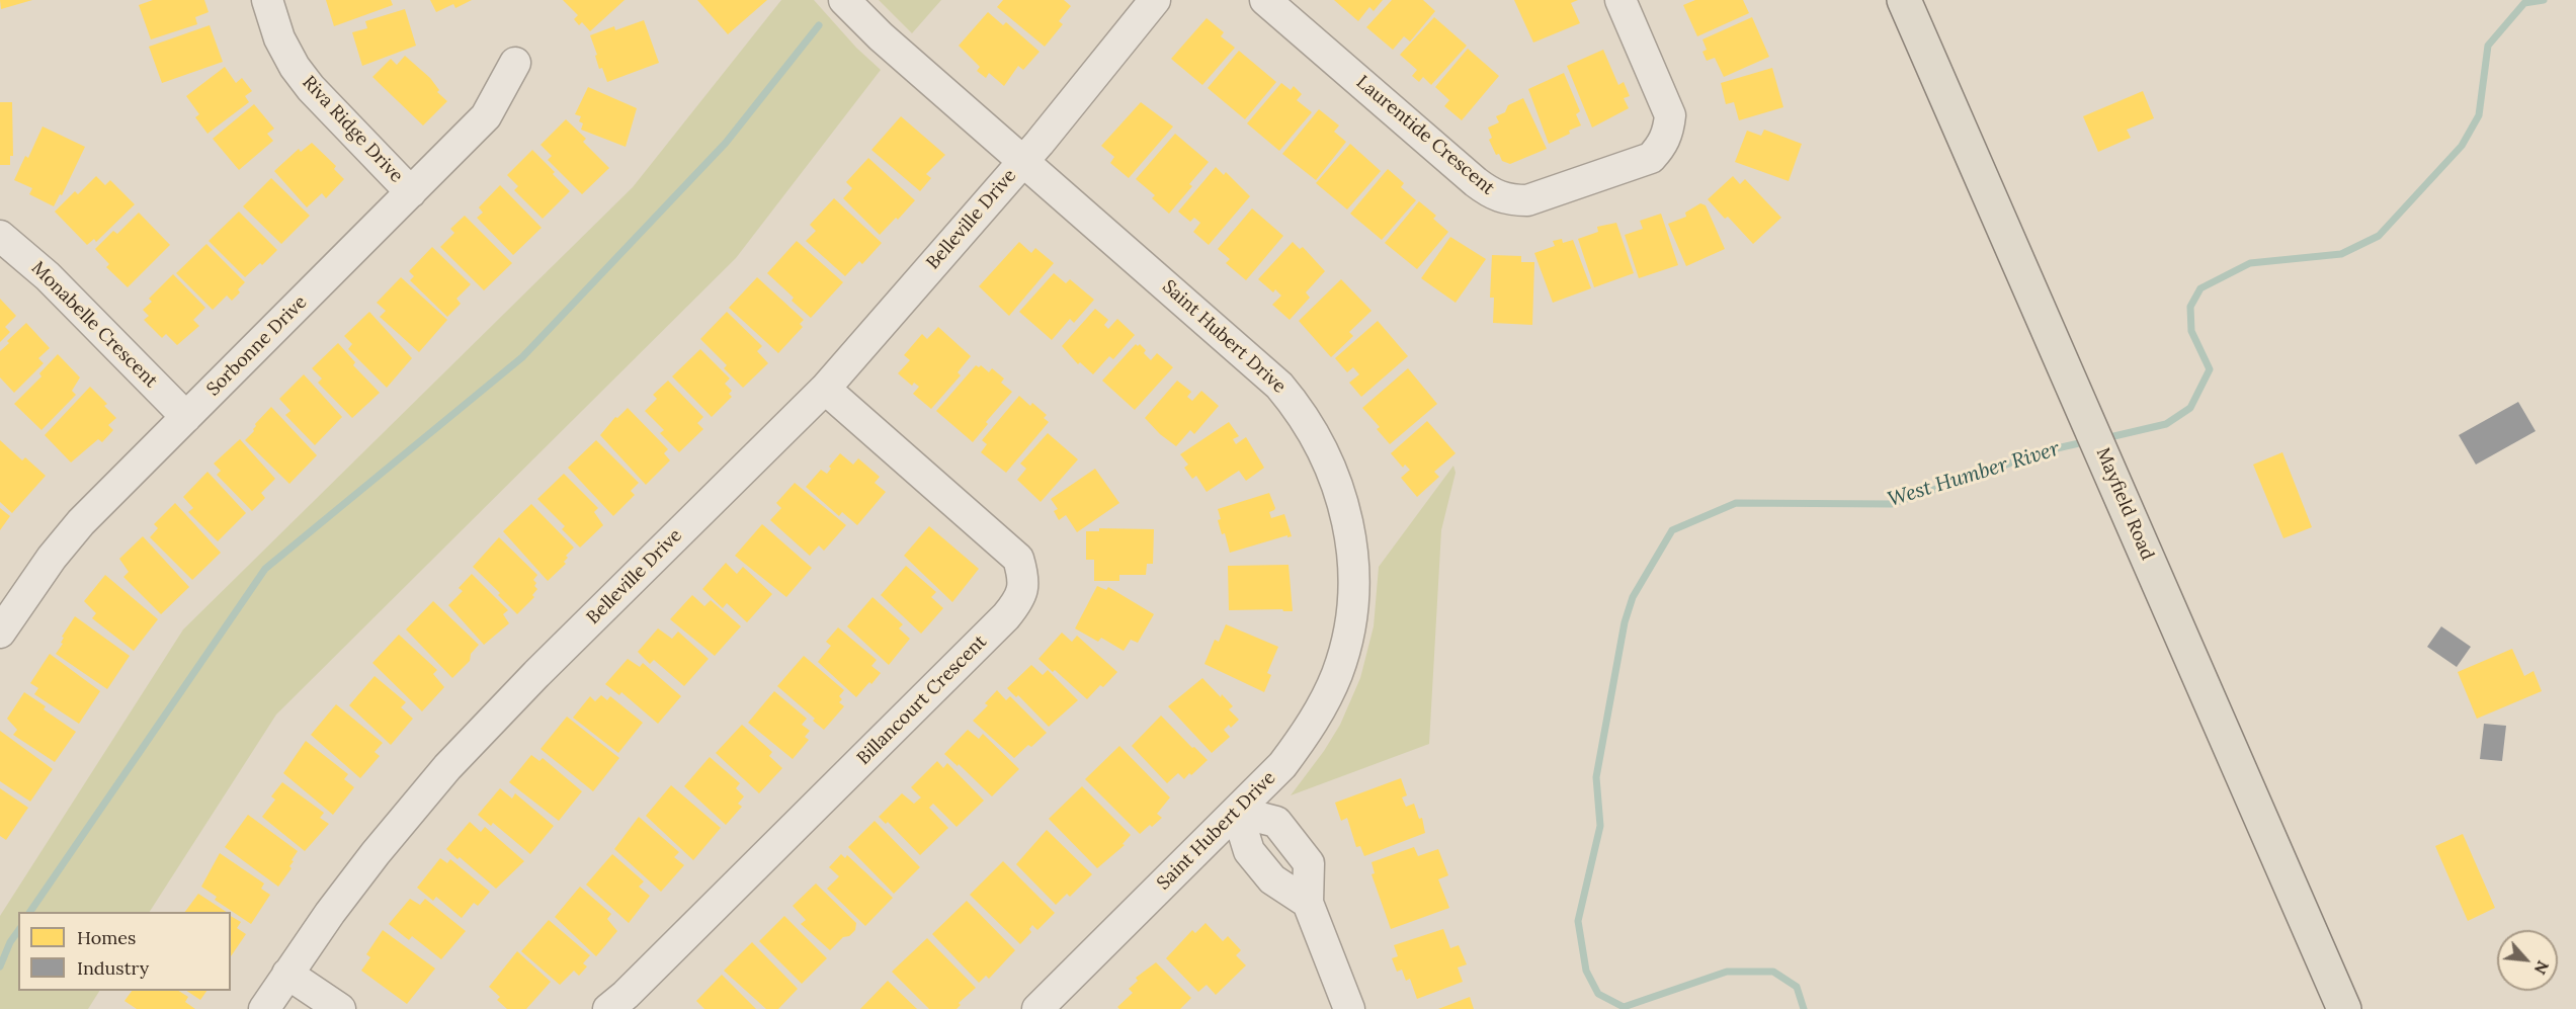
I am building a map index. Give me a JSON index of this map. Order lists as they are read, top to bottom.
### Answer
{
  "streets": {
    "main road": ["Mayfield Road"],
    "street": [
      "Riva Ridge Drive",
      "Laurentide Crescent",
      "Belleville Drive",
      "Monabelle Crescent",
      "Saint Hubert Drive",
      "Sorbonne Drive",
      "Billancourt Crescent"
    ]
  },
  "crossings": [
    ["Riva Ridge Drive", "Sorbonne Drive"],
    ["Belleville Drive", "Saint Hubert Drive"],
    ["Belleville Drive", "Billancourt Crescent"],
    ["Monabelle Crescent", "Sorbonne Drive"]
  ],
  "water": ["West Humber River"],
  "legend": ["Homes", "Industry"],
  "north": "bottom right"
}
